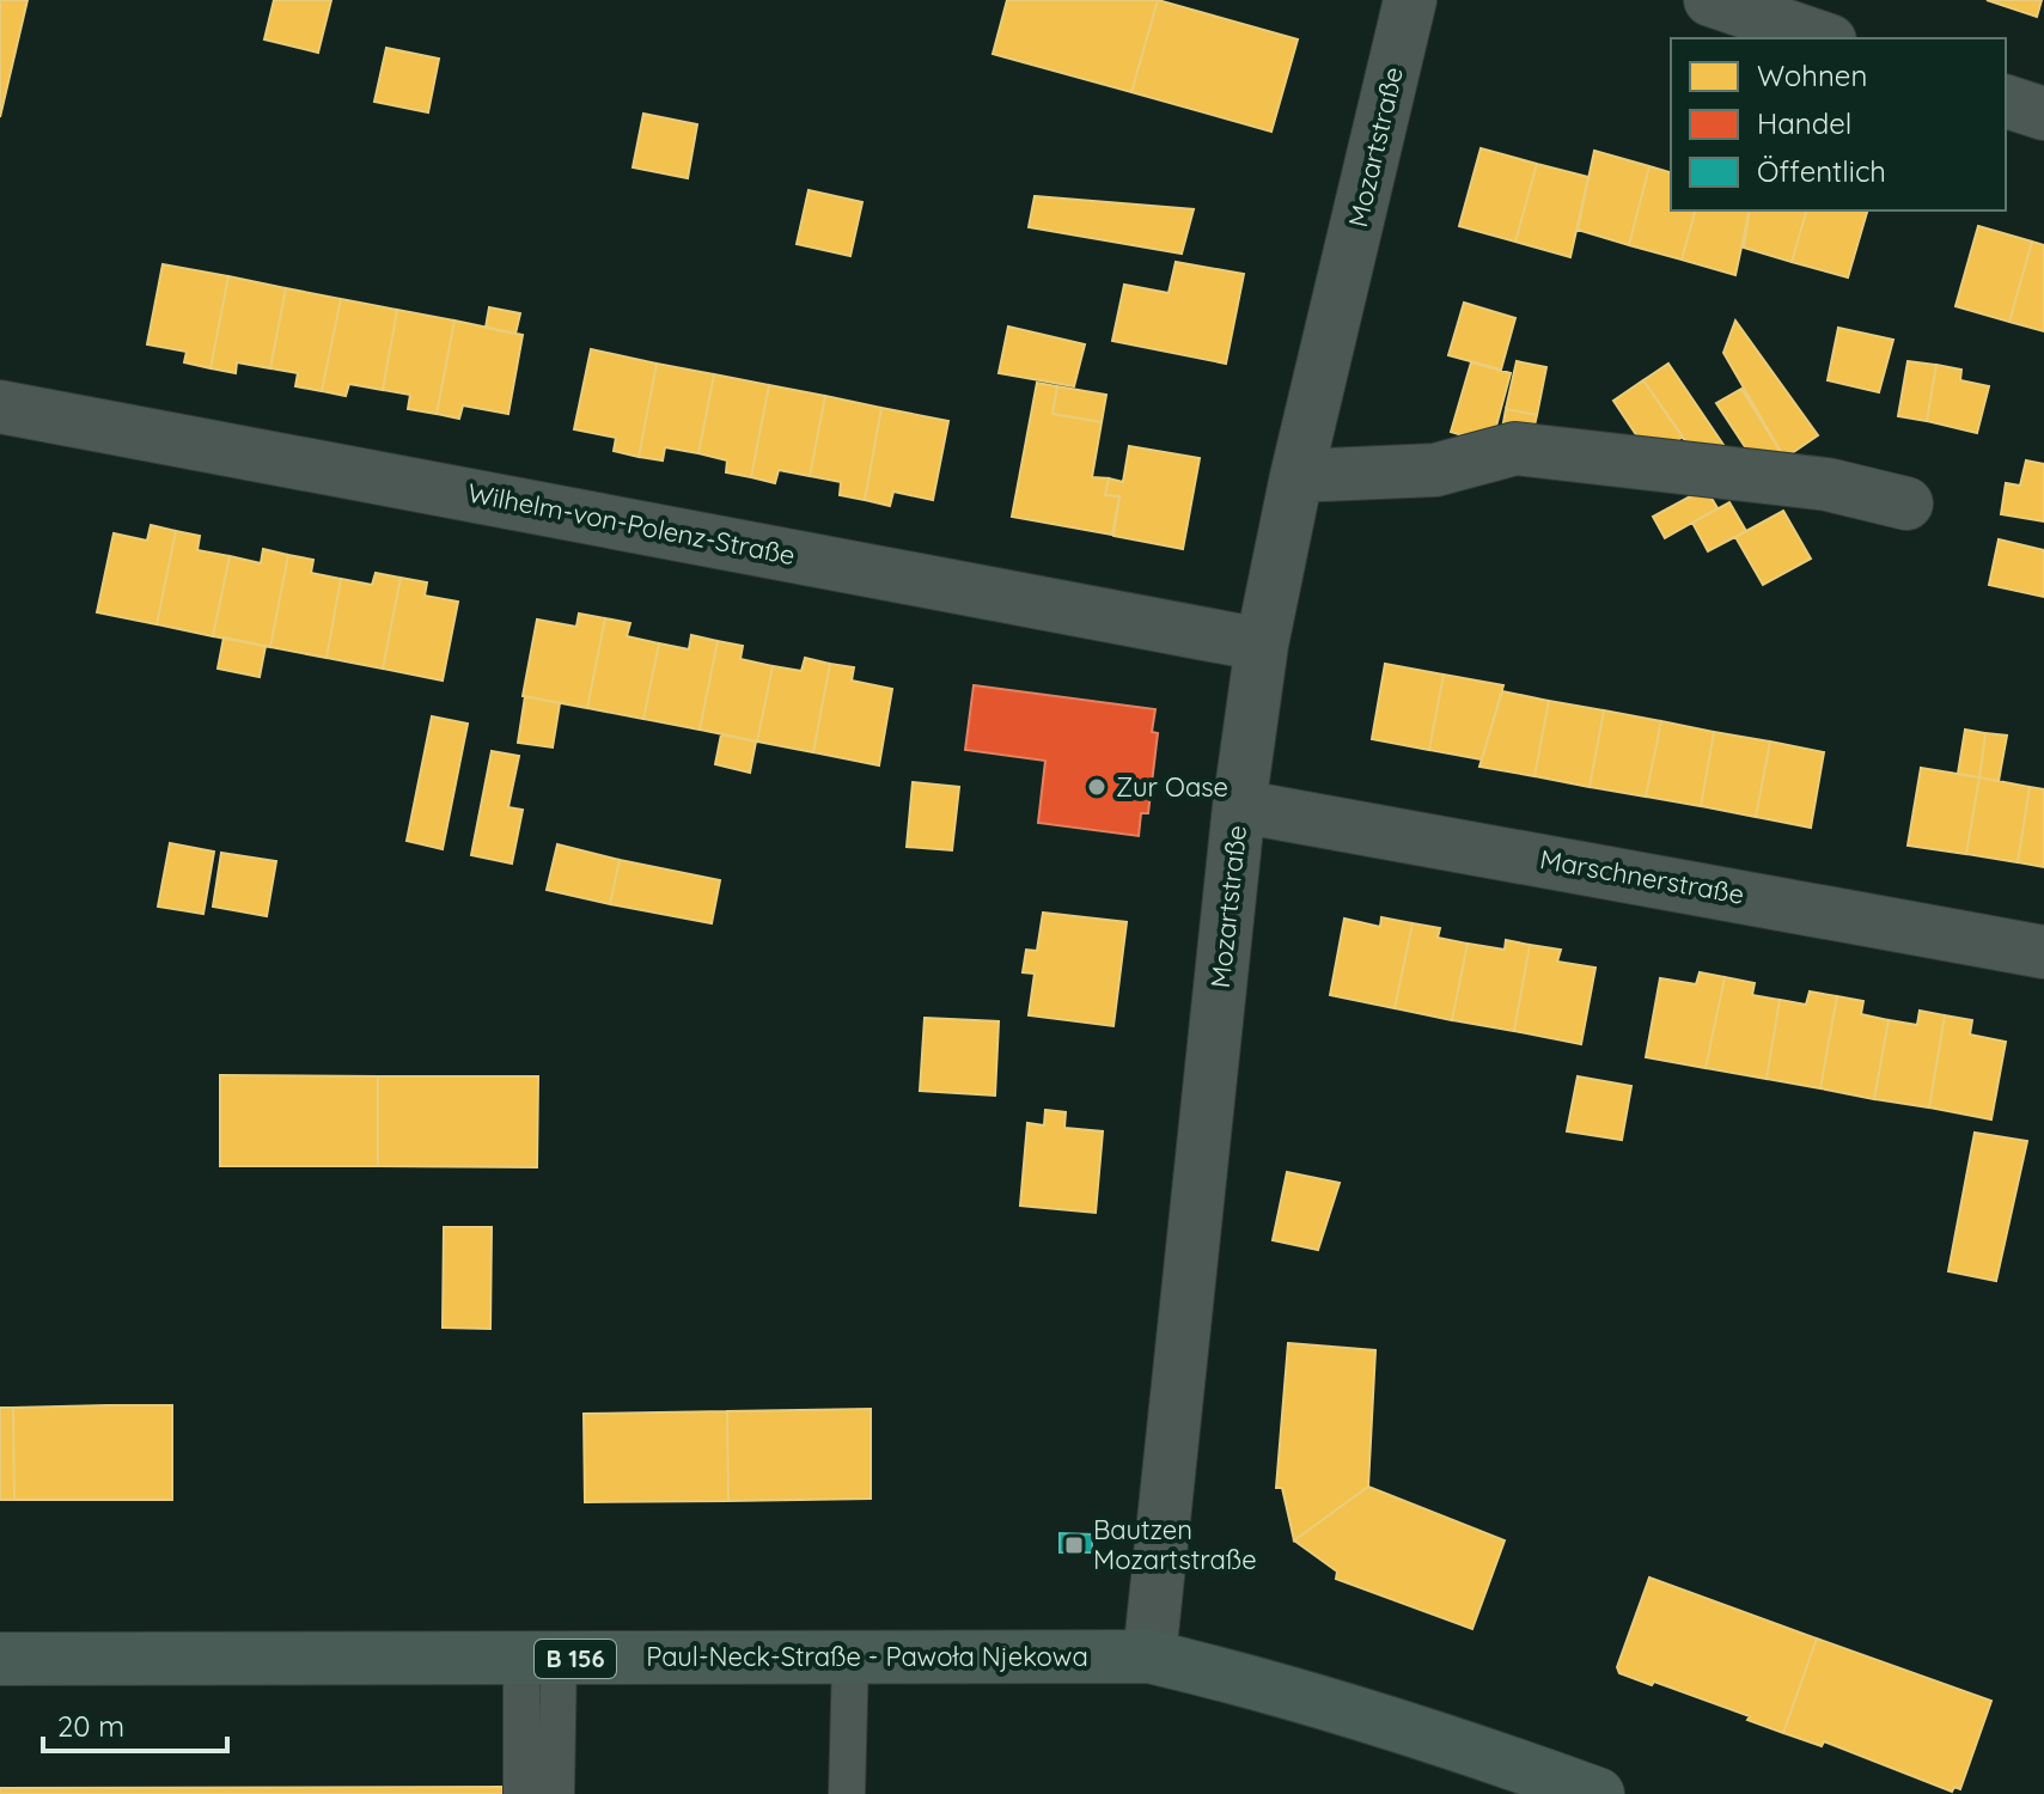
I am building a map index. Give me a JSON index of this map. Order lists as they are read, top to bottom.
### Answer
{
  "streets": {
    "main road": ["Paul-Neck-Straße - Pawoła Njekowa", "B 156"],
    "street": ["Mozartstraße", "Wilhelm-von-Polenz-Straße", "Marschnerstraße"]
  },
  "crossings": [
    ["Mozartstraße", "Wilhelm-von-Polenz-Straße"],
    ["Mozartstraße", "Marschnerstraße"],
    ["Mozartstraße", "Paul-Neck-Straße - Pawoła Njekowa"]
  ],
  "places": {
    "other": ["Zur Oase"],
    "transit": ["Bautzen Mozartstraße"]
  },
  "legend": ["Wohnen", "Handel", "Öffentlich"],
  "scale_bar": "20 m"
}
